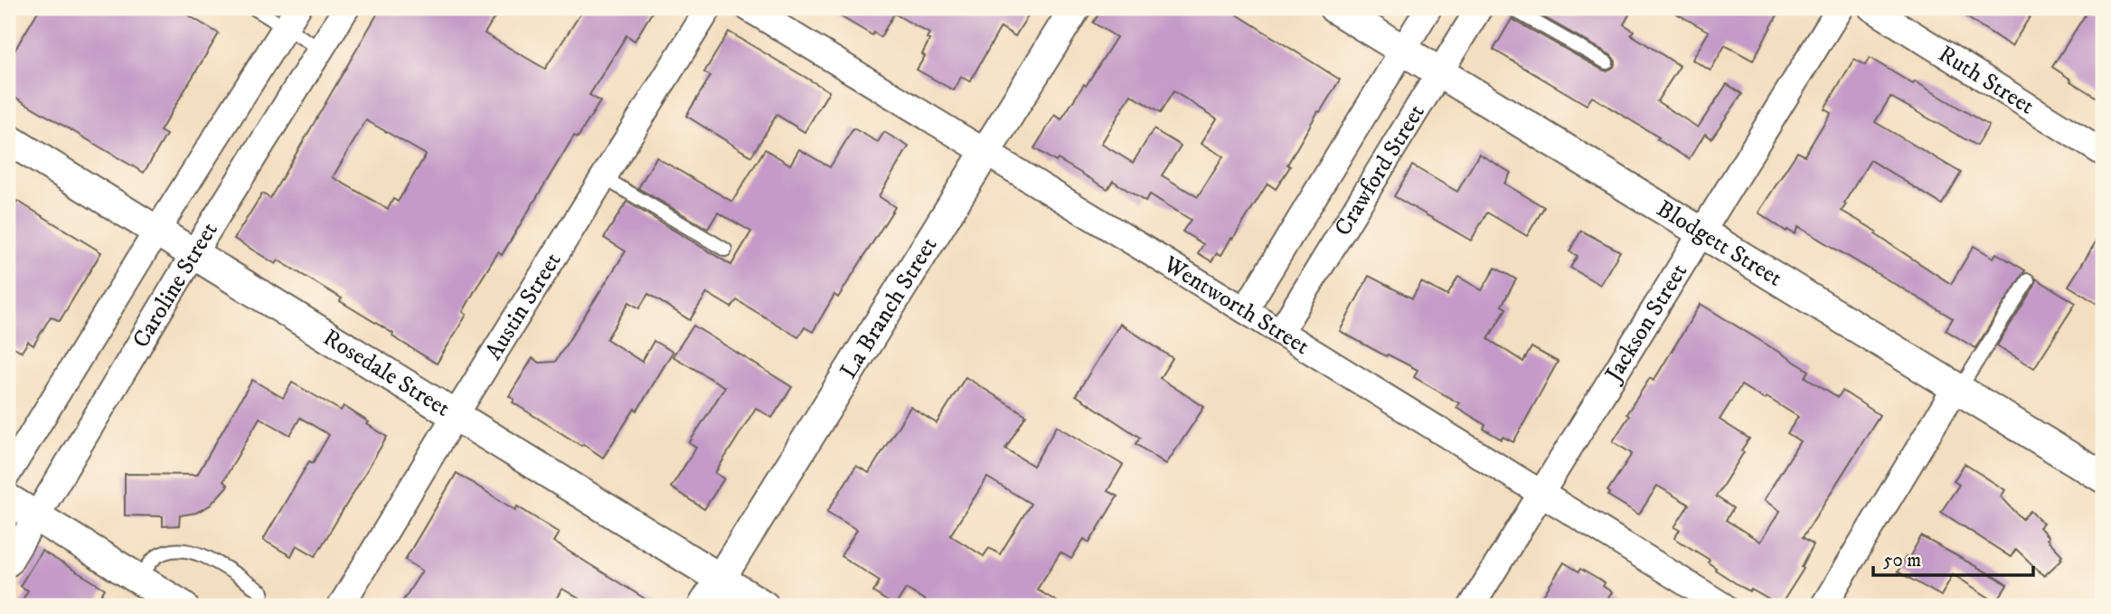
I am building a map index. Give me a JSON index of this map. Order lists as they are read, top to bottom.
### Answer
{
  "streets": {
    "street": [
      "Ruth Street",
      "Crawford Street",
      "Blodgett Street",
      "Caroline Street",
      "Wentworth Street",
      "Austin Street",
      "La Branch Street",
      "Jackson Street",
      "Rosedale Street"
    ]
  },
  "crossings": [
    ["Crawford Street", "Blodgett Street"],
    ["Crawford Street", "Wentworth Street"],
    ["Blodgett Street", "Jackson Street"],
    ["Caroline Street", "Rosedale Street"],
    ["Wentworth Street", "La Branch Street"],
    ["Wentworth Street", "Jackson Street"],
    ["Austin Street", "Rosedale Street"],
    ["La Branch Street", "Rosedale Street"]
  ],
  "scale_bar": "50 m"
}
